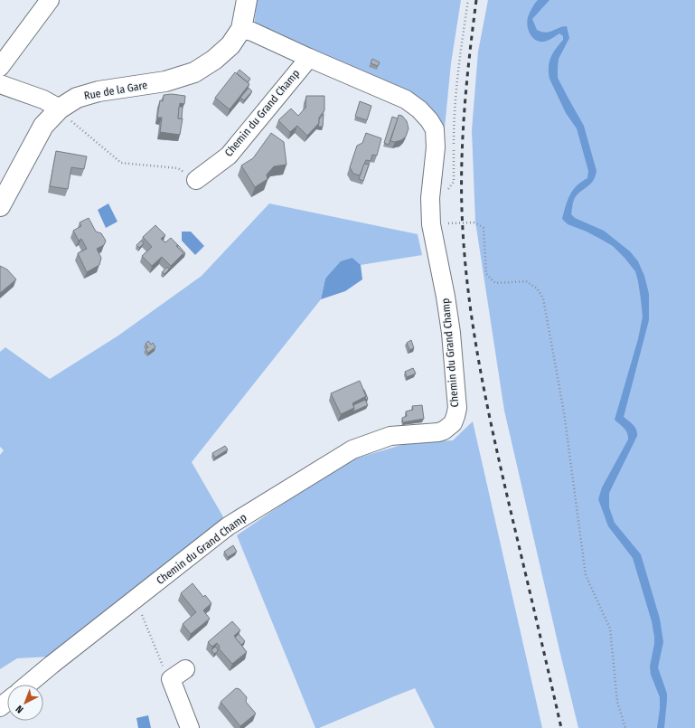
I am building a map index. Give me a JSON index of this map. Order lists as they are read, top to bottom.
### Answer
{
  "streets": {
    "main road": ["Rue de la Gare"],
    "street": ["Chemin du Grand Champ"]
  },
  "crossings": [
    ["Rue de la Gare", "Chemin du Grand Champ"]
  ],
  "north": "bottom left"
}
